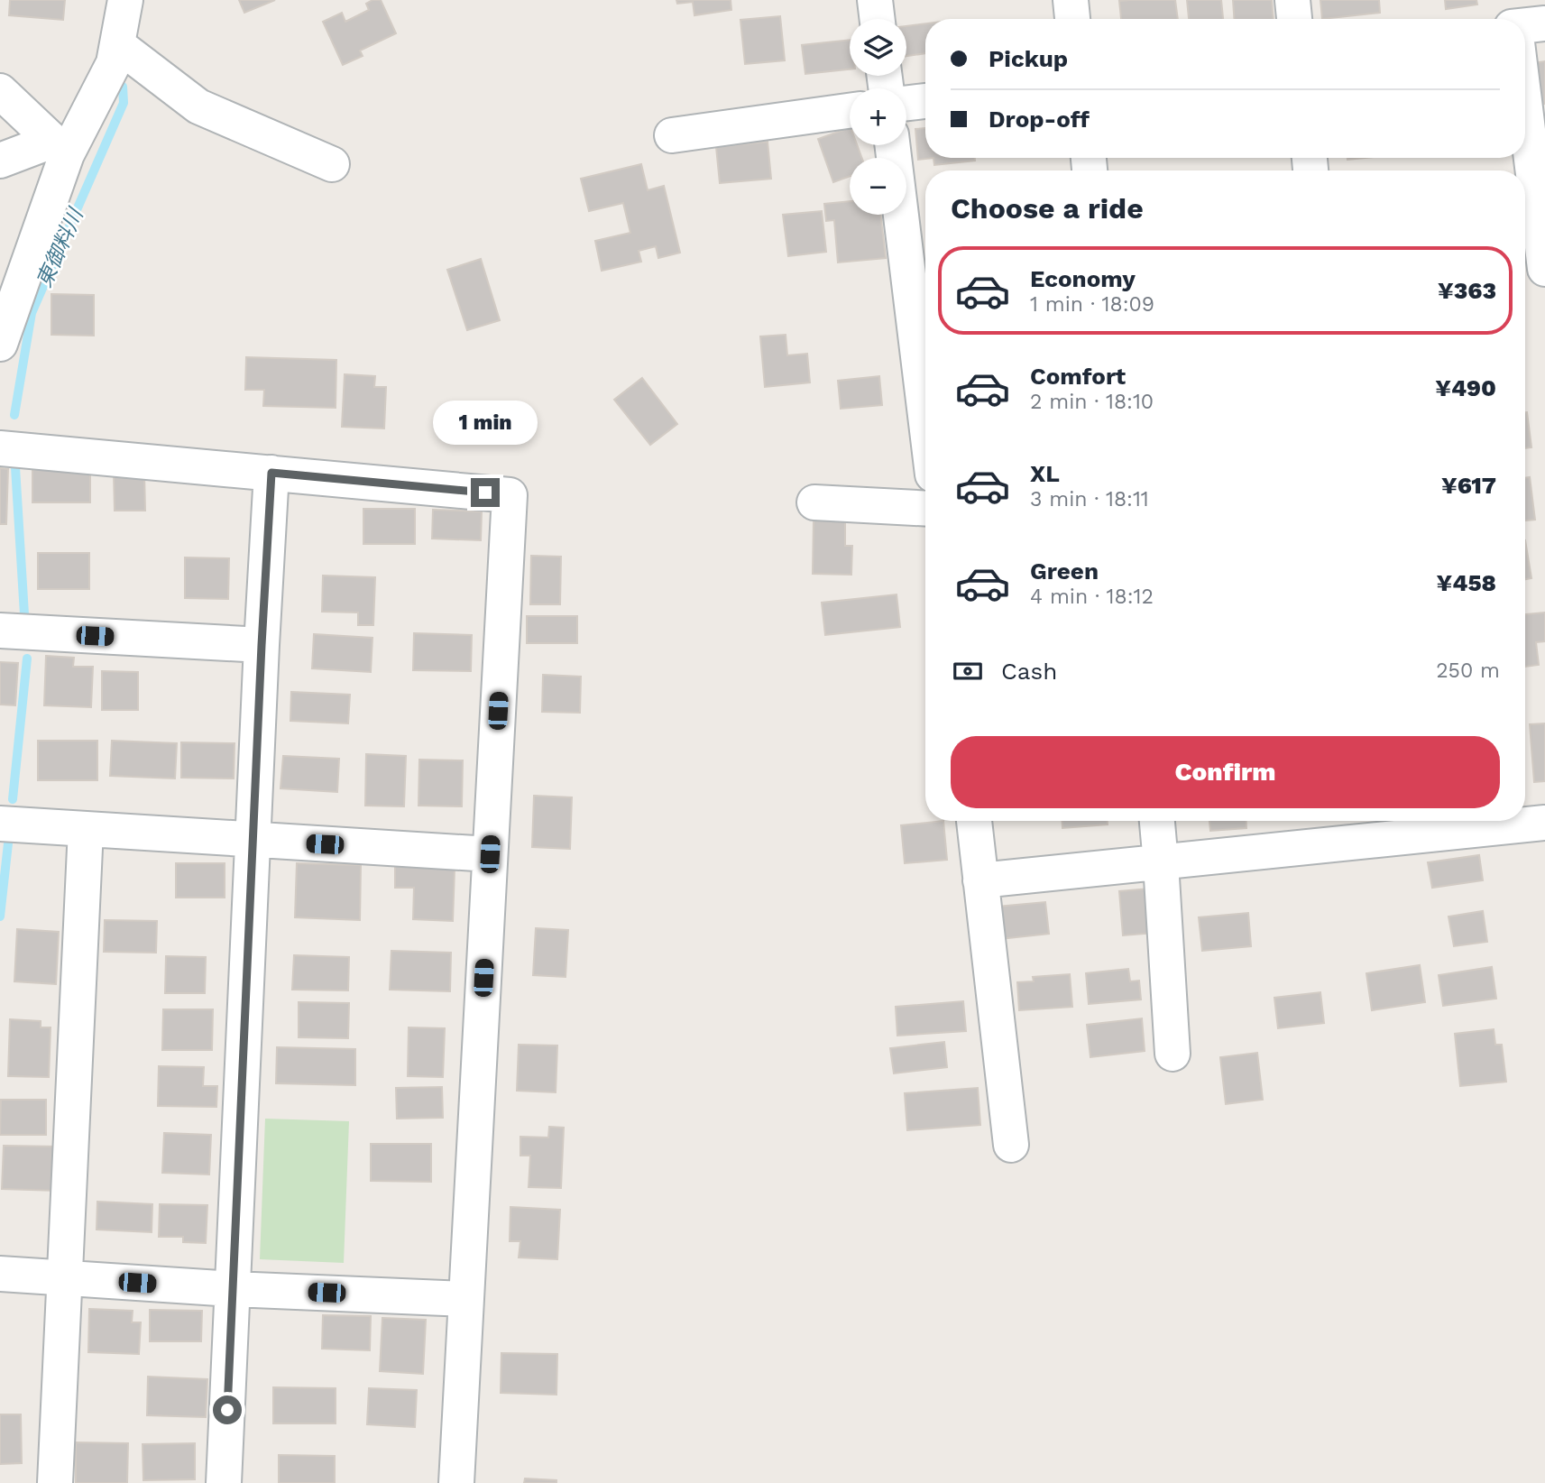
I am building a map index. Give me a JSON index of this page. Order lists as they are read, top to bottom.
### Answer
{
  "water": ["東御料川"],
  "page": {
    "map_buttons": ["+", "−"],
    "banner": ["Pickup", "Drop-off"],
    "heading": "Choose a ride",
    "list": [
      {
        "name": "Economy",
        "note": "1 min · 18:09",
        "value": "¥363"
      },
      {
        "name": "Comfort",
        "note": "2 min · 18:10",
        "value": "¥490"
      },
      {
        "name": "XL",
        "note": "3 min · 18:11",
        "value": "¥617"
      },
      {
        "name": "Green",
        "note": "4 min · 18:12",
        "value": "¥458"
      }
    ],
    "bubble": "1 min",
    "pay": ["Cash", "250 m"],
    "buttons": "Confirm"
  }
}
